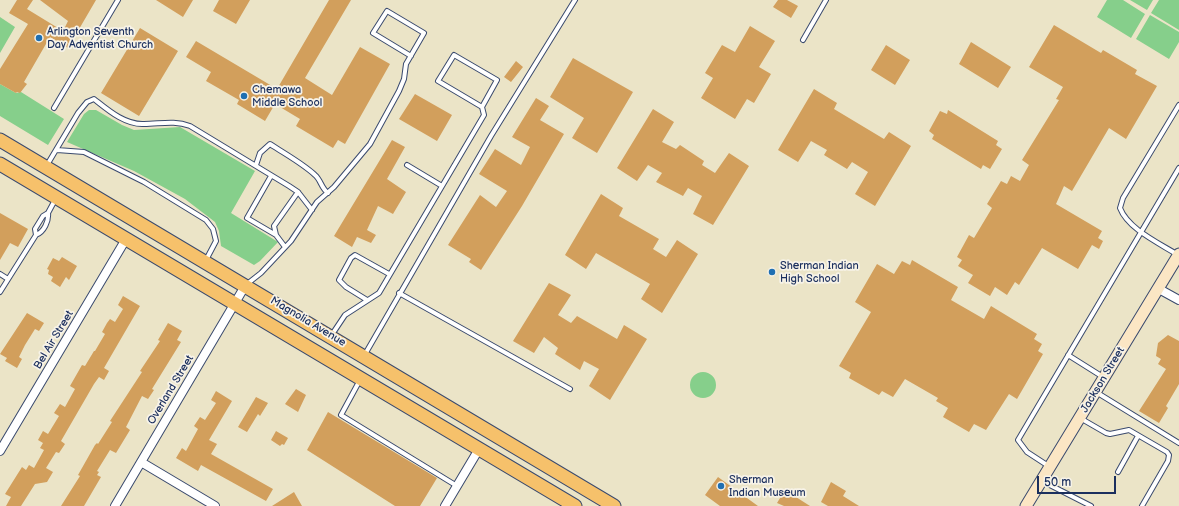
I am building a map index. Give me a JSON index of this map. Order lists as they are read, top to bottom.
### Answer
{
  "streets": {
    "main road": ["Magnolia Avenue"],
    "street": ["Bel Air Street", "Jackson Street", "Overland Street"]
  },
  "crossings": [
    ["Magnolia Avenue", "Bel Air Street"],
    ["Magnolia Avenue", "Overland Street"]
  ],
  "places": [
    "Arlington Seventh Day Adventist Church",
    "Chemawa Middle School",
    "Sherman Indian High School",
    "Sherman Indian Museum"
  ],
  "scale_bar": "50 m"
}
